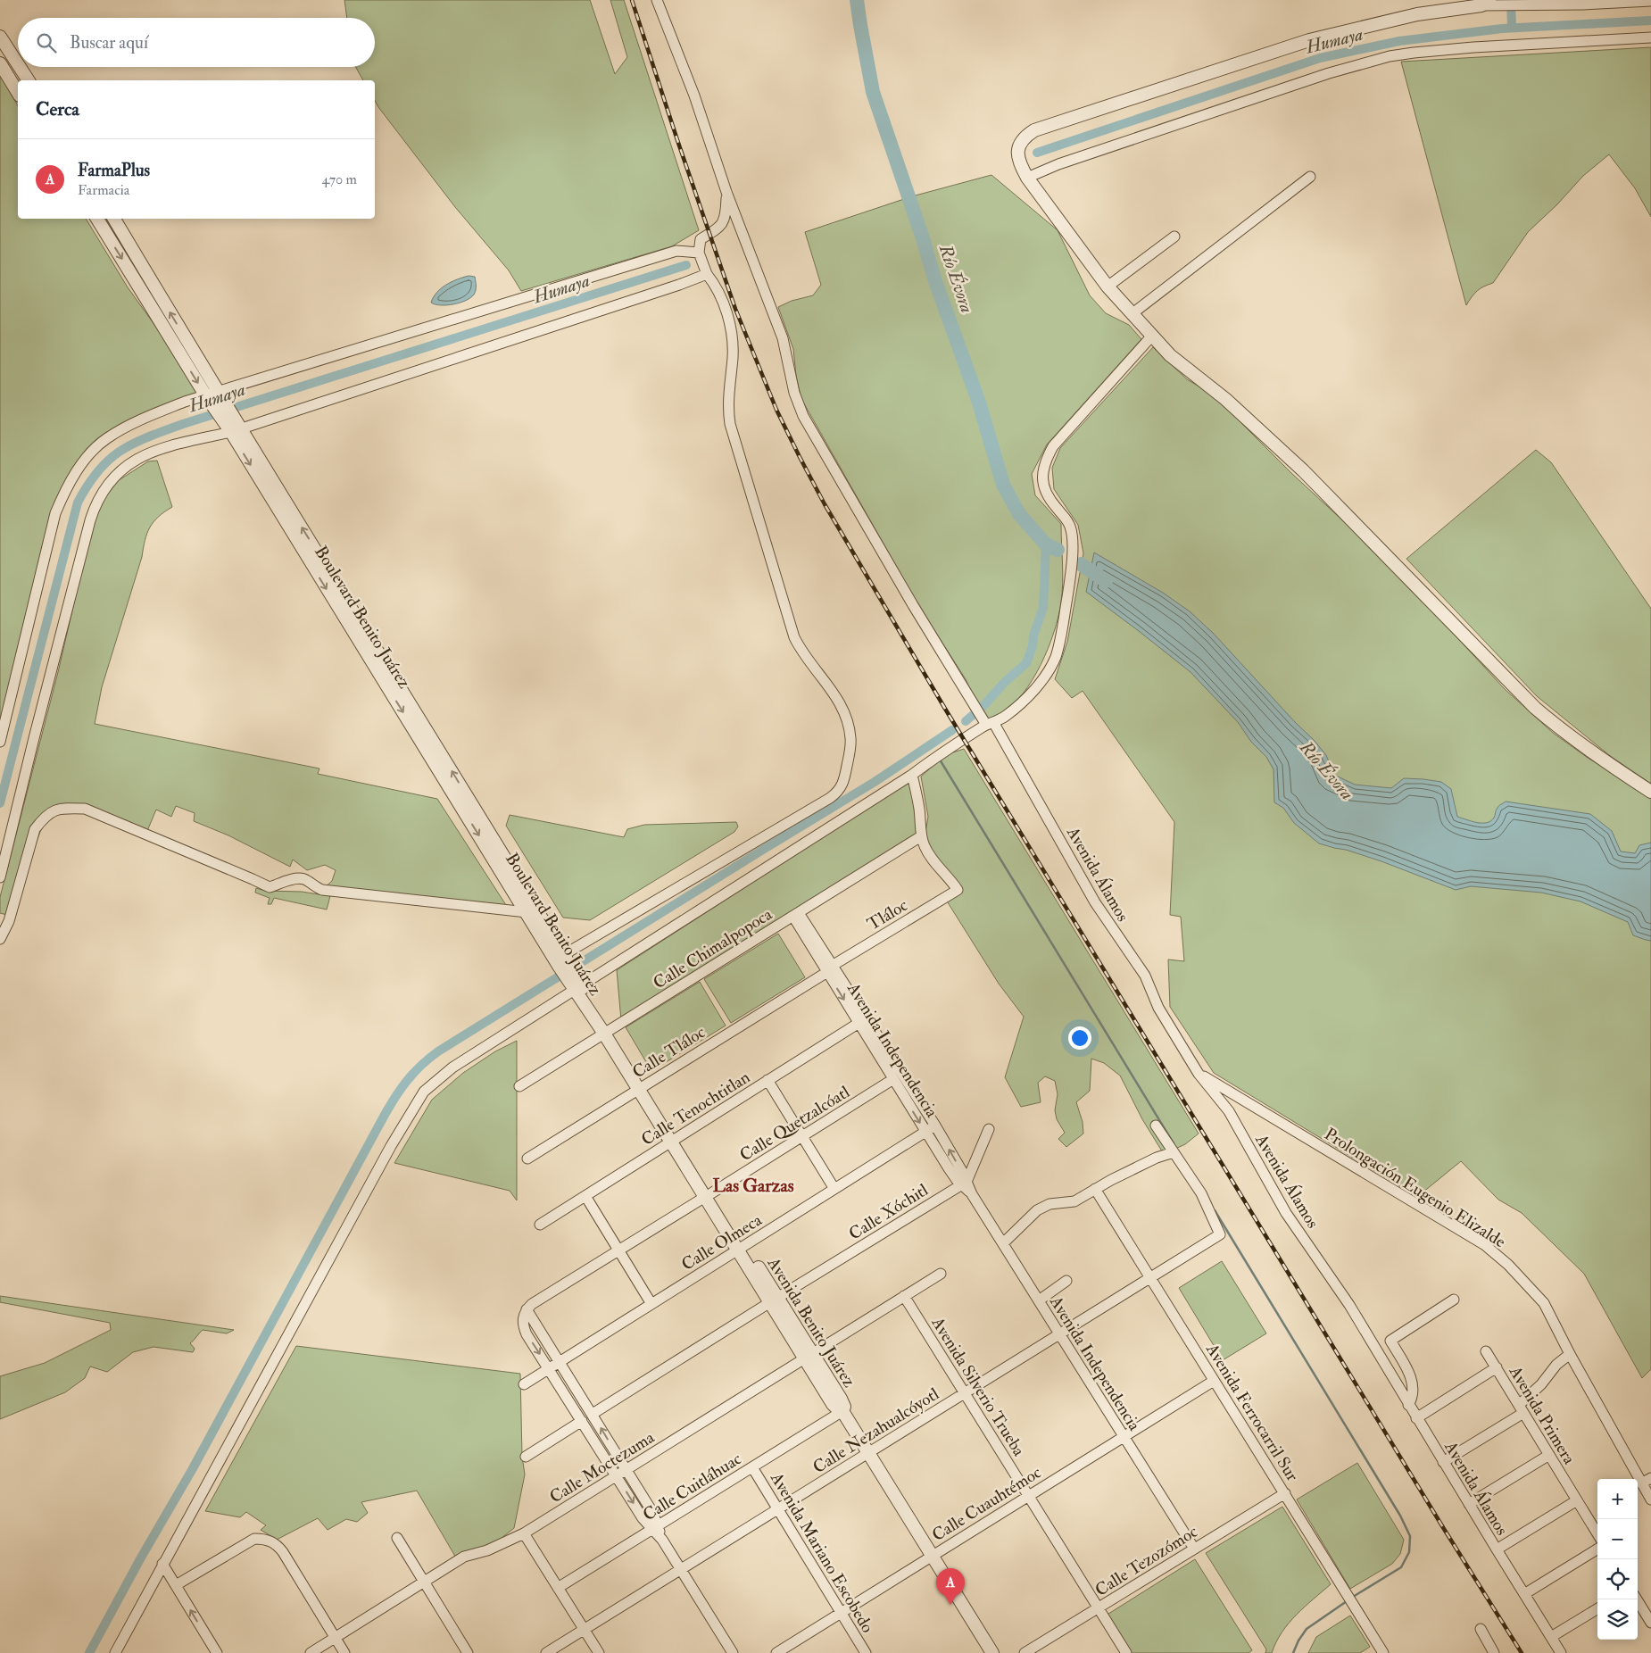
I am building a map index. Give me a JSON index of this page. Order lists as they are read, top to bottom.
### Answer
{
  "streets": {
    "street": [
      "Boulevard Benito Juárez",
      "Avenida Álamos",
      "Tláloc",
      "Calle Chimalpopoca",
      "Avenida Independencia",
      "Calle Tláloc",
      "Calle Tenochtitlan",
      "Calle Quetzalcóatl",
      "Prolongación Eugenio Elizalde",
      "Calle Xóchitl",
      "Calle Olmeca",
      "Avenida Benito Juárez",
      "Avenida Silverio Trueba",
      "Avenida Ferrocarril Sur",
      "Avenida Primera",
      "Calle Nezahualcóyotl",
      "Calle Moctezuma",
      "Calle Cuitláhuac",
      "Calle Cuauhtémoc",
      "Avenida Mariano Escobedo",
      "Calle Tezozómoc"
    ]
  },
  "crossings": [
    ["Boulevard Benito Juárez", "Calle Chimalpopoca"],
    ["Boulevard Benito Juárez", "Avenida Benito Juárez"],
    ["Avenida Álamos", "Prolongación Eugenio Elizalde"],
    ["Tláloc", "Calle Chimalpopoca"],
    ["Tláloc", "Avenida Independencia"],
    ["Tláloc", "Calle Tláloc"],
    ["Calle Chimalpopoca", "Avenida Independencia"],
    ["Calle Chimalpopoca", "Avenida Benito Juárez"],
    ["Avenida Independencia", "Calle Tláloc"],
    ["Avenida Independencia", "Calle Tenochtitlan"],
    ["Avenida Independencia", "Calle Quetzalcóatl"],
    ["Avenida Independencia", "Calle Xóchitl"],
    ["Avenida Independencia", "Calle Olmeca"],
    ["Avenida Independencia", "Calle Nezahualcóyotl"],
    ["Avenida Independencia", "Calle Cuauhtémoc"],
    ["Avenida Independencia", "Calle Tezozómoc"],
    ["Calle Tláloc", "Avenida Benito Juárez"],
    ["Calle Tenochtitlan", "Avenida Benito Juárez"],
    ["Calle Quetzalcóatl", "Avenida Benito Juárez"],
    ["Calle Xóchitl", "Avenida Benito Juárez"],
    ["Calle Olmeca", "Avenida Benito Juárez"],
    ["Avenida Benito Juárez", "Calle Nezahualcóyotl"],
    ["Avenida Benito Juárez", "Calle Moctezuma"],
    ["Avenida Benito Juárez", "Calle Cuitláhuac"],
    ["Avenida Benito Juárez", "Calle Cuauhtémoc"],
    ["Avenida Silverio Trueba", "Calle Nezahualcóyotl"],
    ["Avenida Silverio Trueba", "Calle Moctezuma"],
    ["Avenida Silverio Trueba", "Calle Cuauhtémoc"],
    ["Avenida Silverio Trueba", "Calle Tezozómoc"],
    ["Avenida Ferrocarril Sur", "Calle Nezahualcóyotl"],
    ["Avenida Ferrocarril Sur", "Calle Cuauhtémoc"],
    ["Avenida Ferrocarril Sur", "Calle Tezozómoc"],
    ["Calle Nezahualcóyotl", "Avenida Mariano Escobedo"],
    ["Calle Cuitláhuac", "Avenida Mariano Escobedo"],
    ["Calle Cuauhtémoc", "Avenida Mariano Escobedo"]
  ],
  "districts": ["Las Garzas"],
  "water": ["Humaya", "Río Évora"],
  "page": {
    "search": "Buscar aquí",
    "heading": "Cerca",
    "list": [
      {
        "mark": "A",
        "name": "FarmaPlus",
        "note": "Farmacia",
        "value": "470 m"
      }
    ],
    "map_buttons": ["+", "−"],
    "pins": "A"
  }
}
